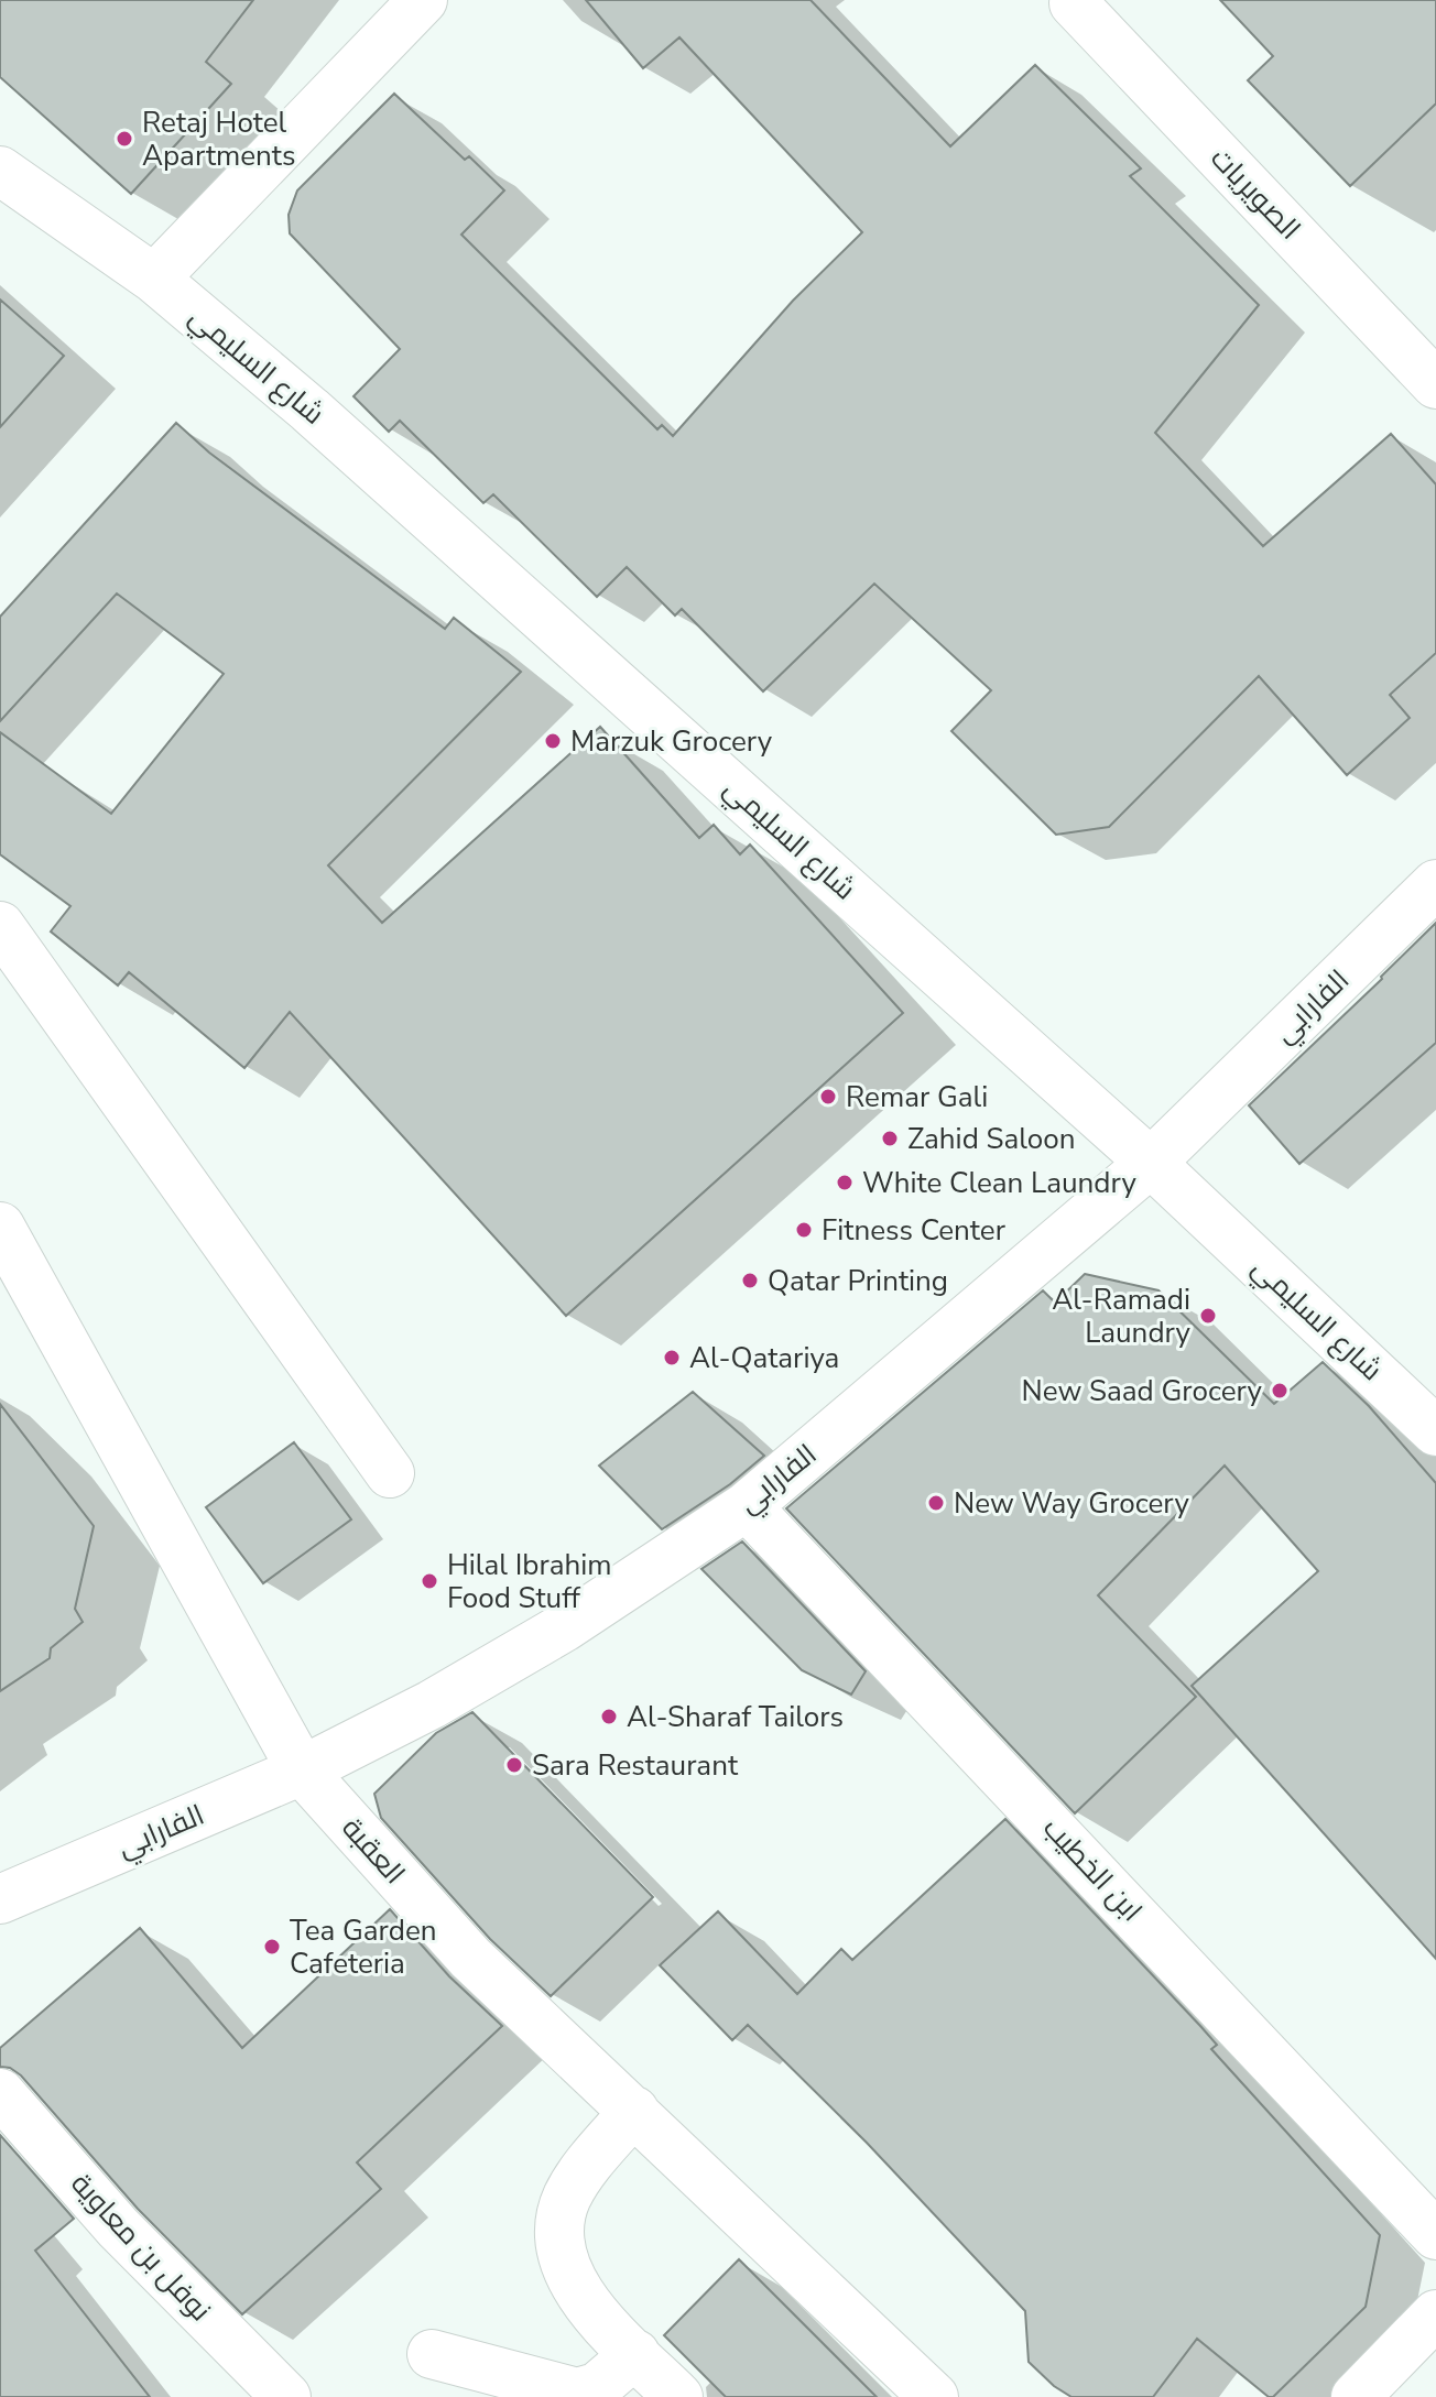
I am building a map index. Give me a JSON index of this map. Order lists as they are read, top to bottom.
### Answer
{
  "streets": {
    "street": [
      "الصويريات",
      "شارع السليمي",
      "الفارابي",
      "العقبة",
      "ابن الخطيب",
      "نوفل بن معاوية"
    ]
  },
  "crossings": [
    ["شارع السليمي", "الفارابي"],
    ["الفارابي", "العقبة"],
    ["الفارابي", "ابن الخطيب"]
  ],
  "places": [
    "Retaj Hotel Apartments",
    "Marzuk Grocery",
    "Remar Gali",
    "Zahid Saloon",
    "White Clean Laundry",
    "Fitness Center",
    "Qatar Printing",
    "Al-Ramadi Laundry",
    "Al-Qatariya",
    "New Saad Grocery",
    "New Way Grocery",
    "Hilal Ibrahim Food Stuff",
    "Al-Sharaf Tailors",
    "Sara Restaurant",
    "Tea Garden Cafeteria"
  ]
}
